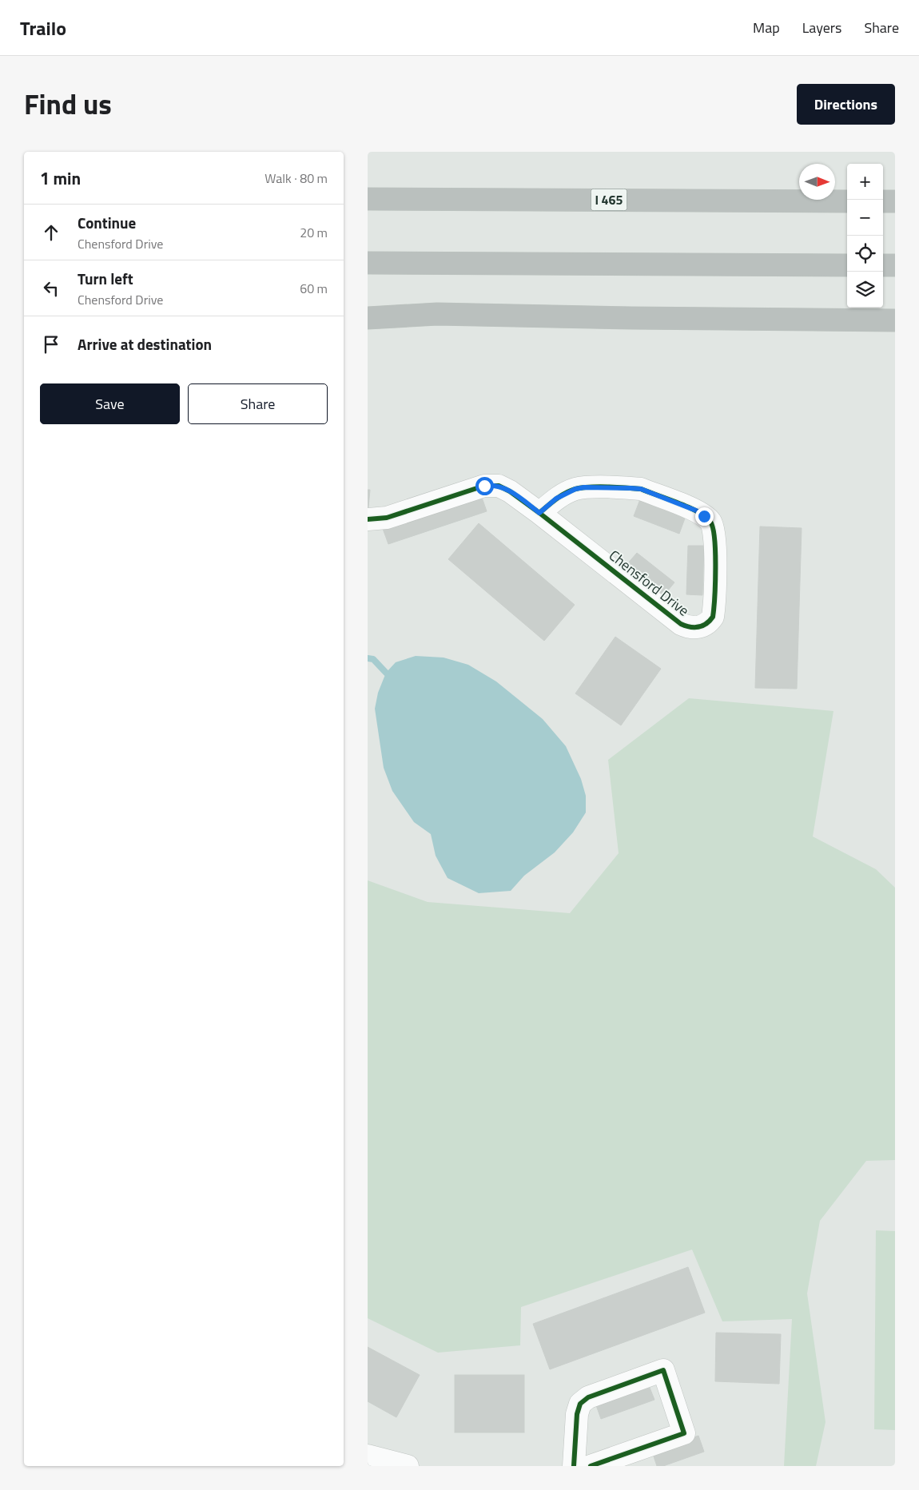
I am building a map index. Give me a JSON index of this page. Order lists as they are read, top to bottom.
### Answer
{
  "streets": {
    "highway": ["I 465"],
    "street": ["Chensford Drive"]
  },
  "north": "right",
  "page": {
    "header": "Trailo",
    "nav": ["Map", "Layers", "Share"],
    "title": "Find us",
    "buttons": [
      "Directions",
      ["Save", "Share"]
    ],
    "heading": ["1 min", "Walk · 80 m"],
    "map_buttons": ["+", "−"],
    "list": [
      ["Continue", "Chensford Drive", "20 m"],
      ["Turn left", "Chensford Drive", "60 m"],
      "Arrive at destination"
    ]
  }
}
